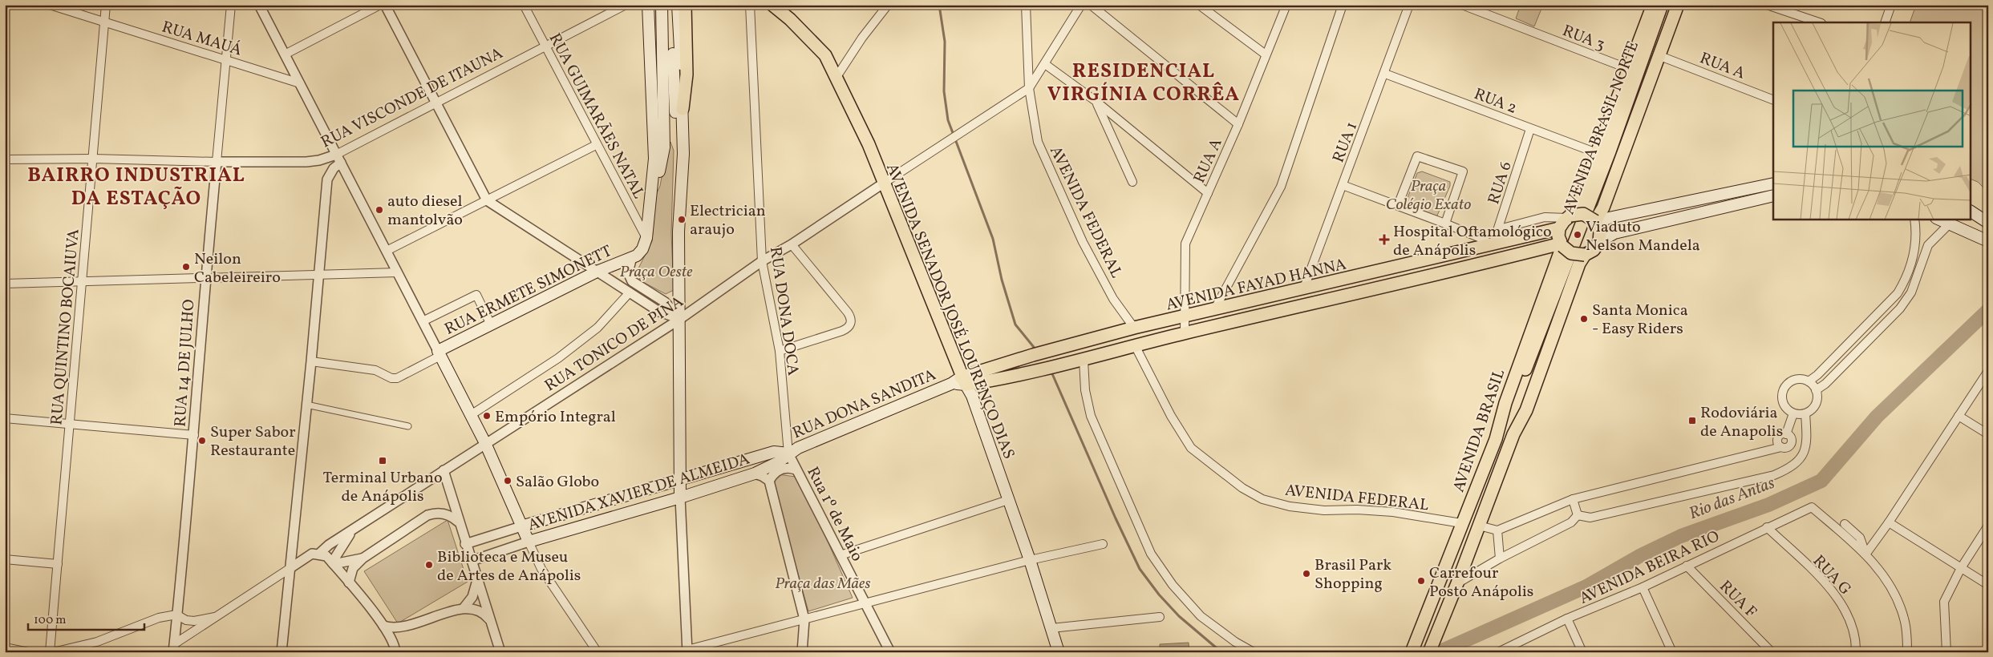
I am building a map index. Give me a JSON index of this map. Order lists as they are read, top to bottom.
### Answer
{
  "streets": {
    "main road": [
      "AVENIDA BRASIL NORTE",
      "AVENIDA FAYAD HANNA",
      "RUA ERMETE SIMONETT",
      "AVENIDA SENADOR JOSÉ LOURENÇO DIAS",
      "RUA DONA SANDITA",
      "AVENIDA BRASIL",
      "AVENIDA XAVIER DE ALMEIDA"
    ],
    "street": [
      "RUA 3",
      "RUA MAUÁ",
      "RUA A",
      "RUA VISCONDE DE ITAUNA",
      "RUA 2",
      "RUA GUIMARÃES NATAL",
      "RUA 1",
      "RUA 6",
      "AVENIDA FEDERAL",
      "RUA DONA DOCA",
      "RUA QUINTINO BOCAIUVA",
      "RUA TONICO DE PINA",
      "RUA 14 DE JULHO",
      "Rua 1º de Maio",
      "AVENIDA BEIRA RIO",
      "RUA G",
      "RUA F"
    ]
  },
  "crossings": [
    ["RUA 3", "AVENIDA BRASIL NORTE"],
    ["RUA MAUÁ", "RUA QUINTINO BOCAIUVA"],
    ["RUA MAUÁ", "RUA 14 DE JULHO"],
    ["RUA A", "AVENIDA BRASIL NORTE"],
    ["RUA A", "AVENIDA FAYAD HANNA"],
    ["RUA VISCONDE DE ITAUNA", "RUA GUIMARÃES NATAL"],
    ["RUA VISCONDE DE ITAUNA", "RUA QUINTINO BOCAIUVA"],
    ["RUA VISCONDE DE ITAUNA", "RUA 14 DE JULHO"],
    ["RUA 2", "AVENIDA BRASIL NORTE"],
    ["RUA 2", "RUA 1"],
    ["RUA 2", "RUA 6"],
    ["AVENIDA BRASIL NORTE", "AVENIDA FAYAD HANNA"],
    ["AVENIDA BRASIL NORTE", "AVENIDA BRASIL"],
    ["RUA 1", "AVENIDA FAYAD HANNA"],
    ["RUA 6", "AVENIDA FAYAD HANNA"],
    ["AVENIDA FEDERAL", "AVENIDA FAYAD HANNA"],
    ["AVENIDA FEDERAL", "RUA TONICO DE PINA"],
    ["AVENIDA FEDERAL", "AVENIDA BRASIL"],
    ["AVENIDA FAYAD HANNA", "AVENIDA SENADOR JOSÉ LOURENÇO DIAS"],
    ["AVENIDA FAYAD HANNA", "RUA DONA SANDITA"],
    ["AVENIDA FAYAD HANNA", "AVENIDA BRASIL"],
    ["RUA DONA DOCA", "RUA TONICO DE PINA"],
    ["RUA DONA DOCA", "RUA DONA SANDITA"],
    ["RUA DONA DOCA", "AVENIDA XAVIER DE ALMEIDA"],
    ["RUA DONA DOCA", "Rua 1º de Maio"],
    ["AVENIDA SENADOR JOSÉ LOURENÇO DIAS", "RUA TONICO DE PINA"],
    ["AVENIDA SENADOR JOSÉ LOURENÇO DIAS", "RUA DONA SANDITA"],
    ["RUA DONA SANDITA", "AVENIDA XAVIER DE ALMEIDA"],
    ["RUA DONA SANDITA", "Rua 1º de Maio"],
    ["AVENIDA XAVIER DE ALMEIDA", "Rua 1º de Maio"],
    ["AVENIDA BEIRA RIO", "RUA G"],
    ["AVENIDA BEIRA RIO", "RUA F"]
  ],
  "districts": ["RESIDENCIAL VIRGÍNIA CORRÊA", "BAIRRO INDUSTRIAL DA ESTAÇÃO"],
  "water": ["Rio das Antas"],
  "parks": ["Praça Colégio Exato", "Praça Oeste", "Praça das Mães"],
  "places": {
    "other": [
      "auto diesel mantolvão",
      "Electrician araujo",
      "Viaduto Nelson Mandela",
      "Neilon Cabeleireiro",
      "Santa Monica - Easy Riders",
      "Empório Integral",
      "Super Sabor Restaurante",
      "Salão Globo",
      "Biblioteca e Museu de Artes de Anápolis",
      "Brasil Park Shopping",
      "Carrefour Posto Anápolis"
    ],
    "health": ["Hospital Oftamológico de Anápolis"],
    "transit": ["Rodoviária de Anapolis", "Terminal Urbano de Anápolis"]
  },
  "scale_bar": "100 m"
}
